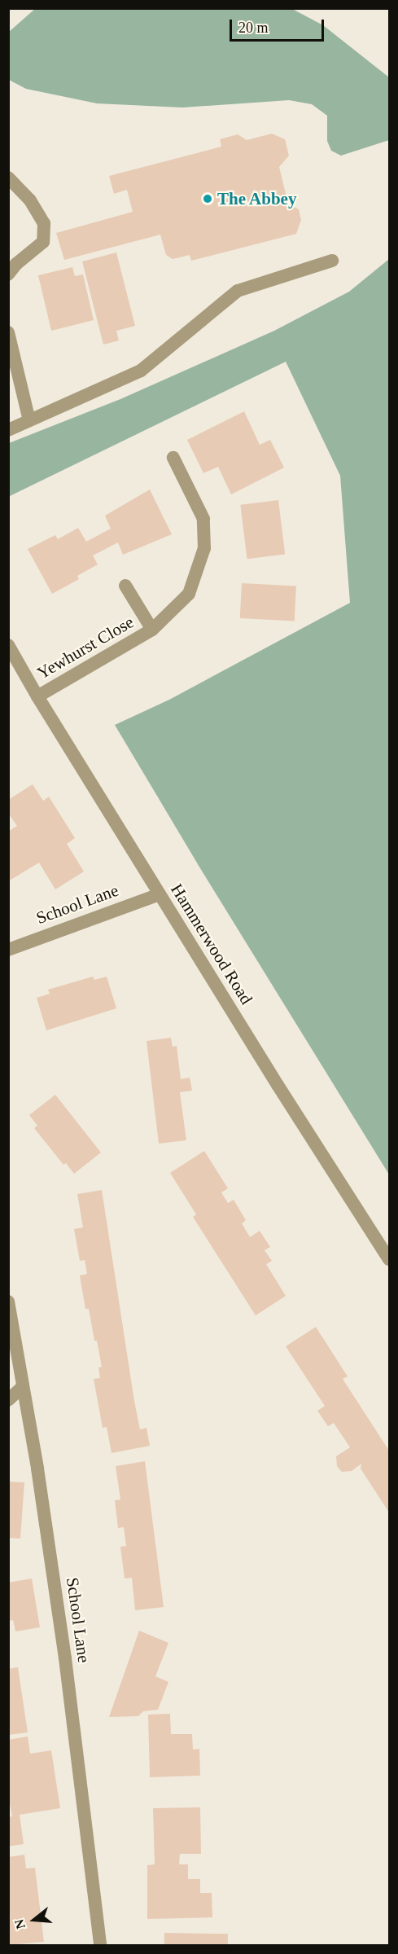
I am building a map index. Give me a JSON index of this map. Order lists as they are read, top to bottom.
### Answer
{
  "streets": {
    "street": ["Yewhurst Close", "School Lane", "Hammerwood Road"]
  },
  "crossings": [
    ["Yewhurst Close", "Hammerwood Road"],
    ["School Lane", "Hammerwood Road"]
  ],
  "places": ["The Abbey"],
  "scale_bar": "20 m",
  "north": "left"
}
